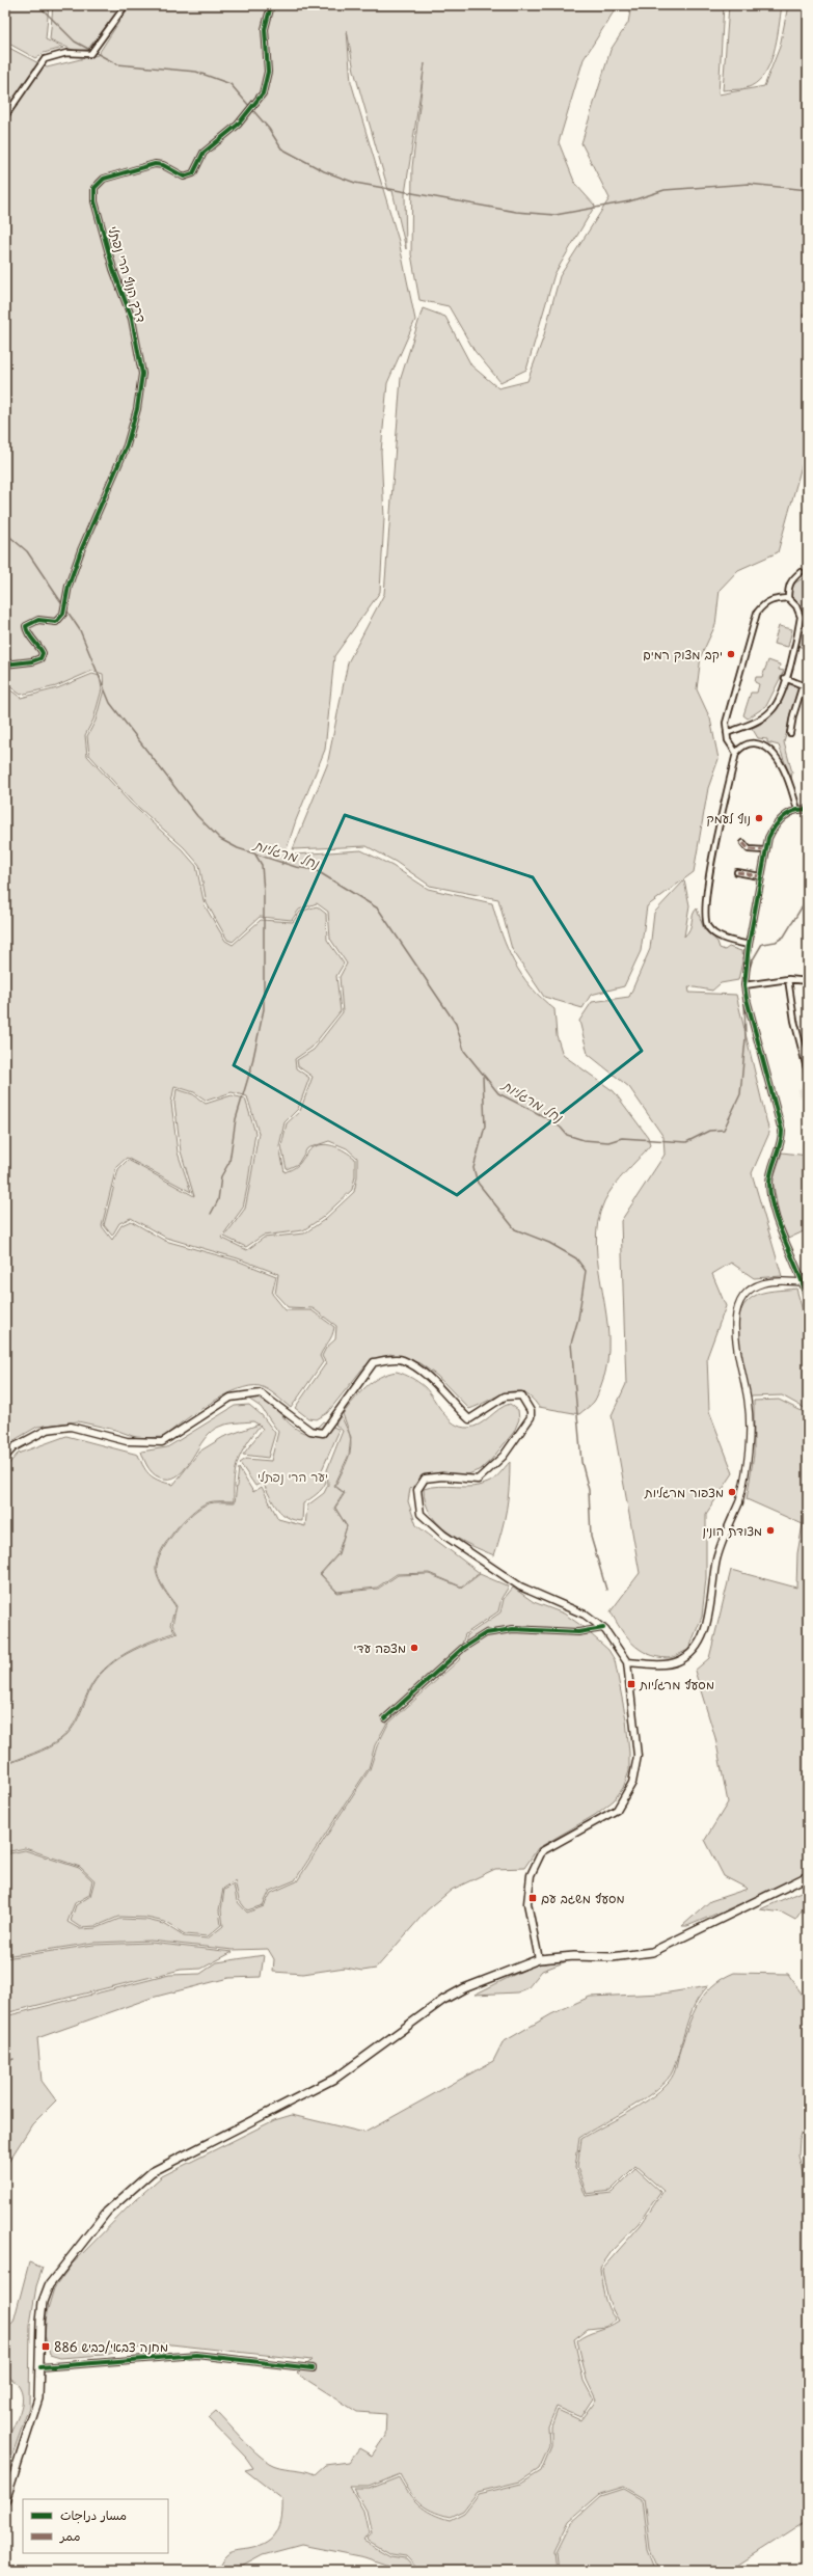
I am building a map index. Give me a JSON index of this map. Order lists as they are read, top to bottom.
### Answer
{
  "streets": {
    "street": ["דרך הנוף הרי נפתלי"]
  },
  "water": ["נחל מרגליות"],
  "parks": ["יער הרי נפתלי"],
  "places": {
    "other": [
      "יקב מצוק רמים",
      "נוף לעמק",
      "מצפור מרגליות",
      "מצודת הונין",
      "מצפה עדי"
    ],
    "transit": ["מסעף מרגליות", "מסעף משגב עם", "מחנה צבאי/כביש 886"]
  },
  "legend": ["مسار دراجات", "ممر"]
}
